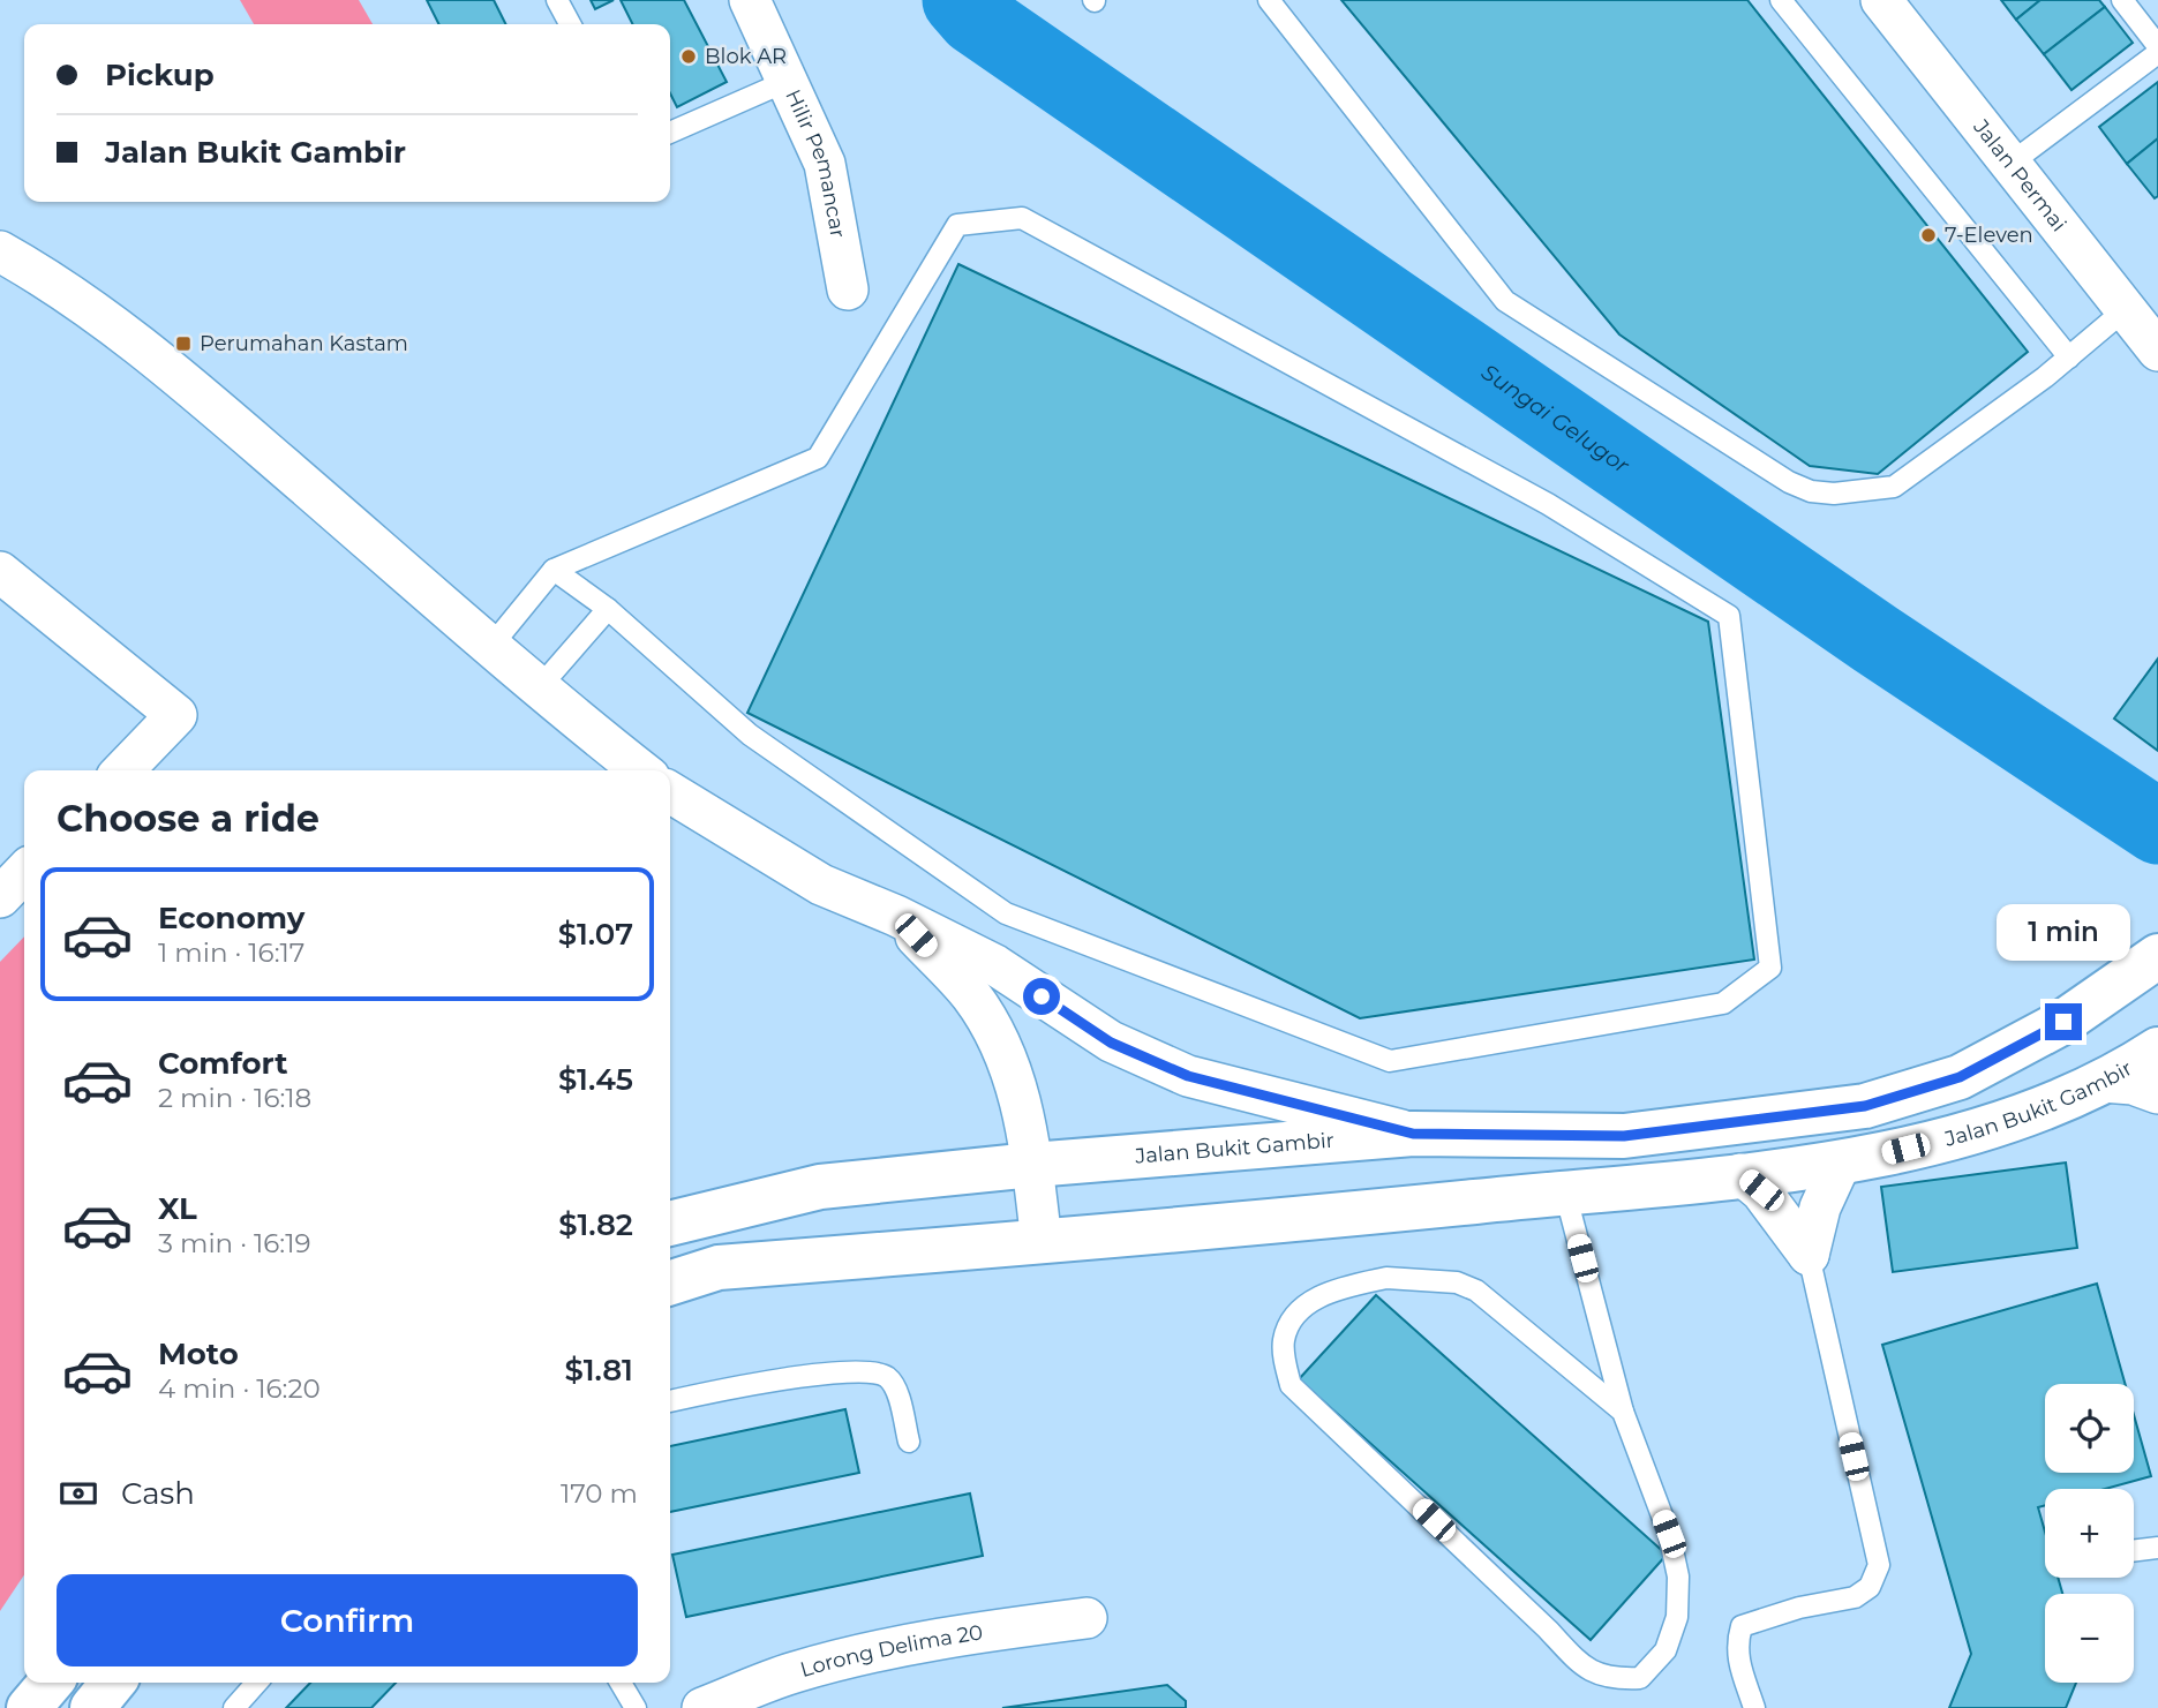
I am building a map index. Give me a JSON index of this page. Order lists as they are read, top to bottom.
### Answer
{
  "streets": {
    "main road": ["Jalan Bukit Gambir"],
    "street": ["Hilir Pemancar", "Jalan Permai", "Lorong Delima 20"]
  },
  "water": ["Sungai Gelugor"],
  "places": {
    "other": ["Blok AR", "7-Eleven"],
    "transit": ["Perumahan Kastam"]
  },
  "page": {
    "banner": ["Pickup", "Jalan Bukit Gambir"],
    "heading": "Choose a ride",
    "list": [
      {
        "name": "Economy",
        "note": "1 min · 16:17",
        "value": "$1.07"
      },
      {
        "name": "Comfort",
        "note": "2 min · 16:18",
        "value": "$1.45"
      },
      {
        "name": "XL",
        "note": "3 min · 16:19",
        "value": "$1.82"
      },
      {
        "name": "Moto",
        "note": "4 min · 16:20",
        "value": "$1.81"
      }
    ],
    "bubble": "1 min",
    "map_buttons": ["+", "−"],
    "pay": ["Cash", "170 m"],
    "buttons": "Confirm"
  }
}
